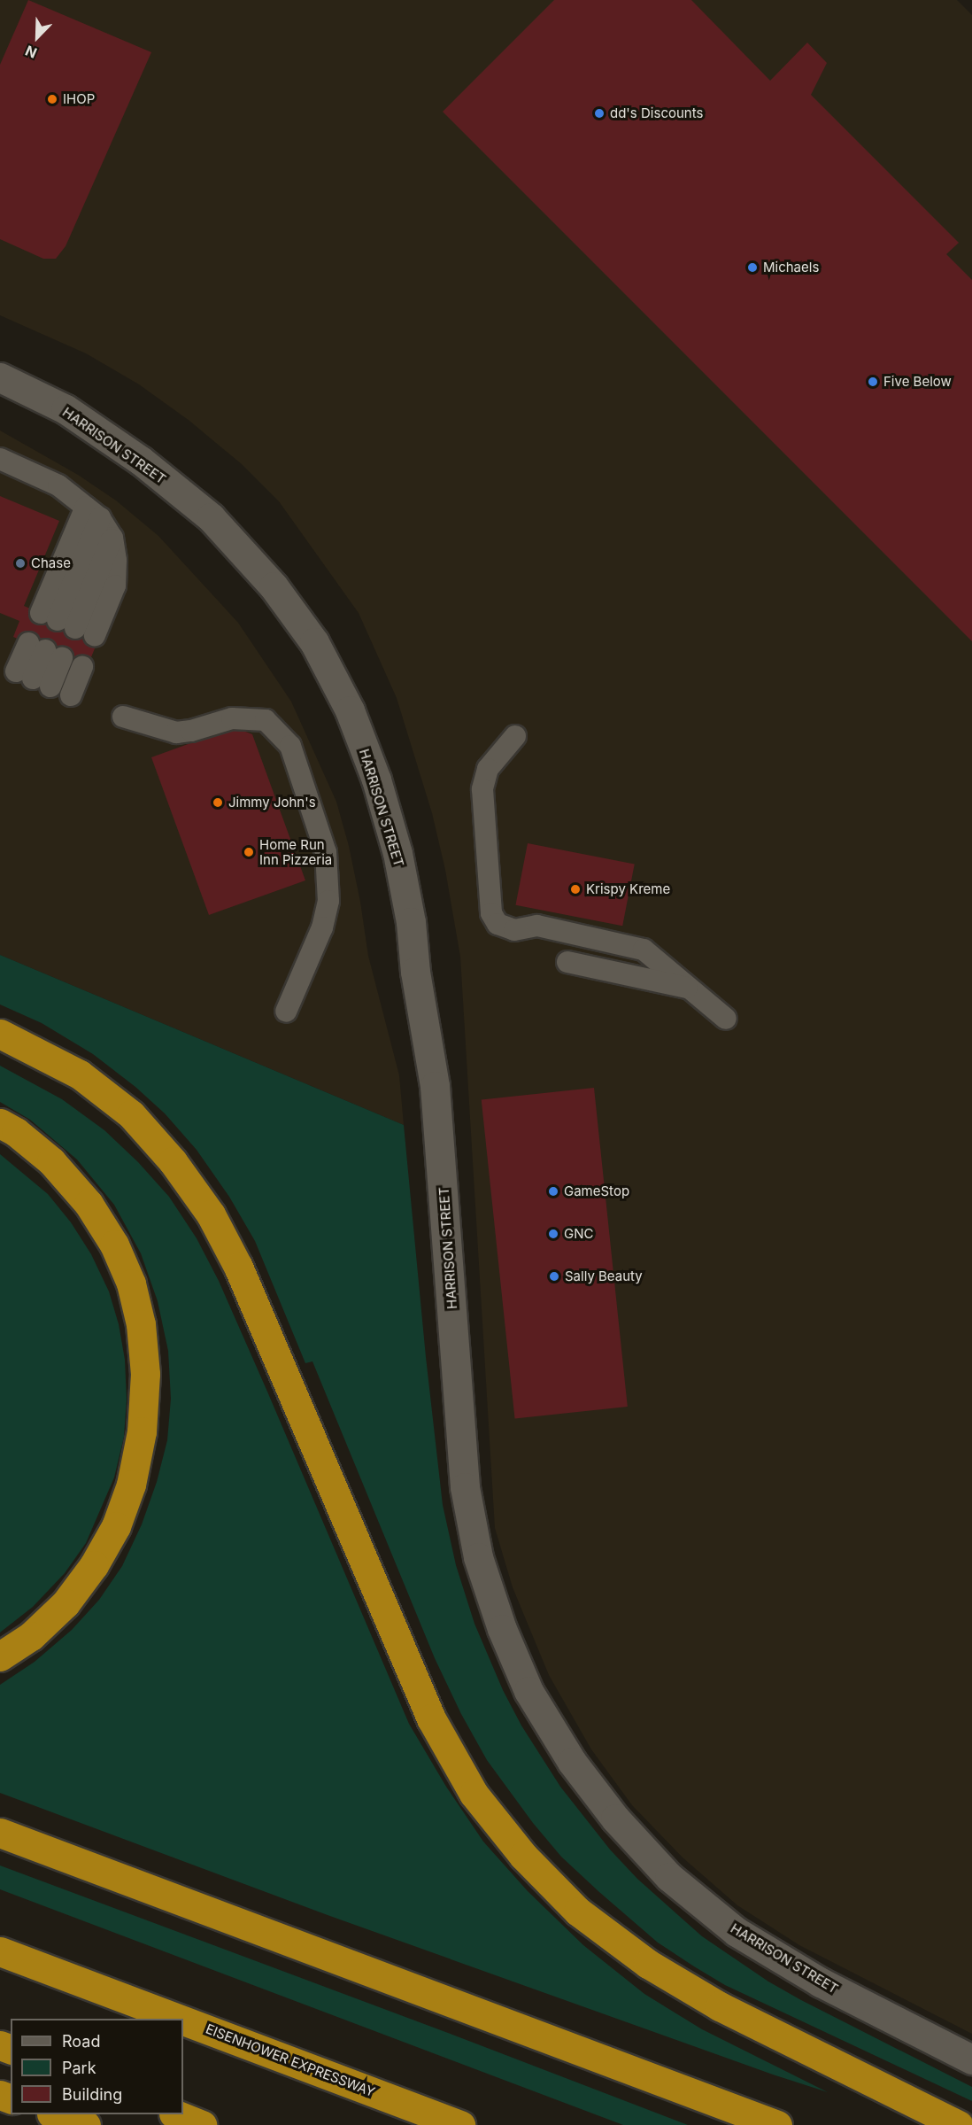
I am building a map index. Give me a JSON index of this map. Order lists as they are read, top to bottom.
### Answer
{
  "streets": {
    "highway": ["EISENHOWER EXPRESSWAY"],
    "main road": ["HARRISON STREET"]
  },
  "places": [
    "IHOP",
    "dd's Discounts",
    "Michaels",
    "Five Below",
    "Chase",
    "Jimmy John's",
    "Home Run Inn Pizzeria",
    "Krispy Kreme",
    "GameStop",
    "GNC",
    "Sally Beauty"
  ],
  "legend": ["Road", "Park", "Building"],
  "north": "bottom left"
}
